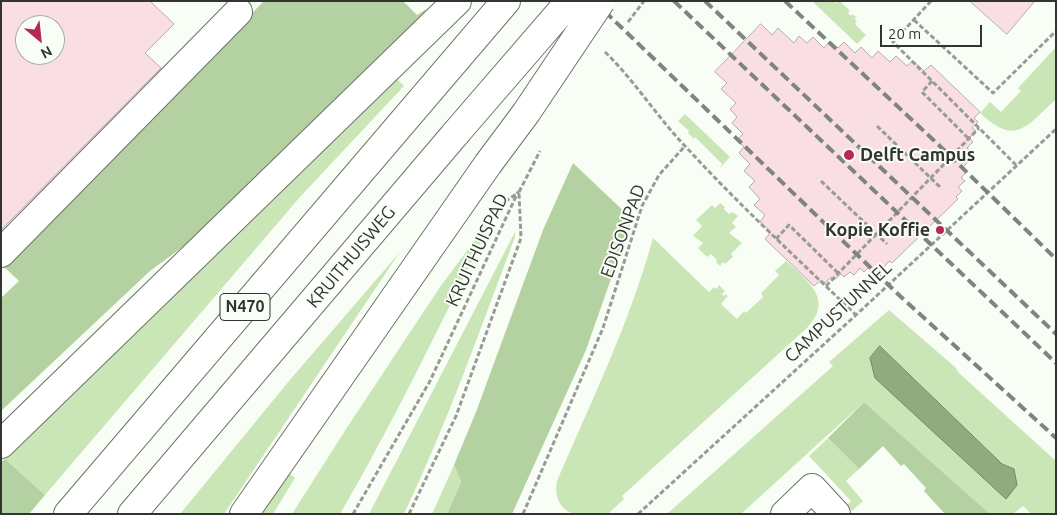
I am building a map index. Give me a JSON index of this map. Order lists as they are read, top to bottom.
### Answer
{
  "streets": {
    "main road": ["KRUITHUISWEG", "N470"],
    "path": ["EDISONPAD", "KRUITHUISPAD", "CAMPUSTUNNEL"]
  },
  "places": ["Delft Campus", "Kopie Koffie"],
  "scale_bar": "20 m",
  "north": "bottom right"
}
